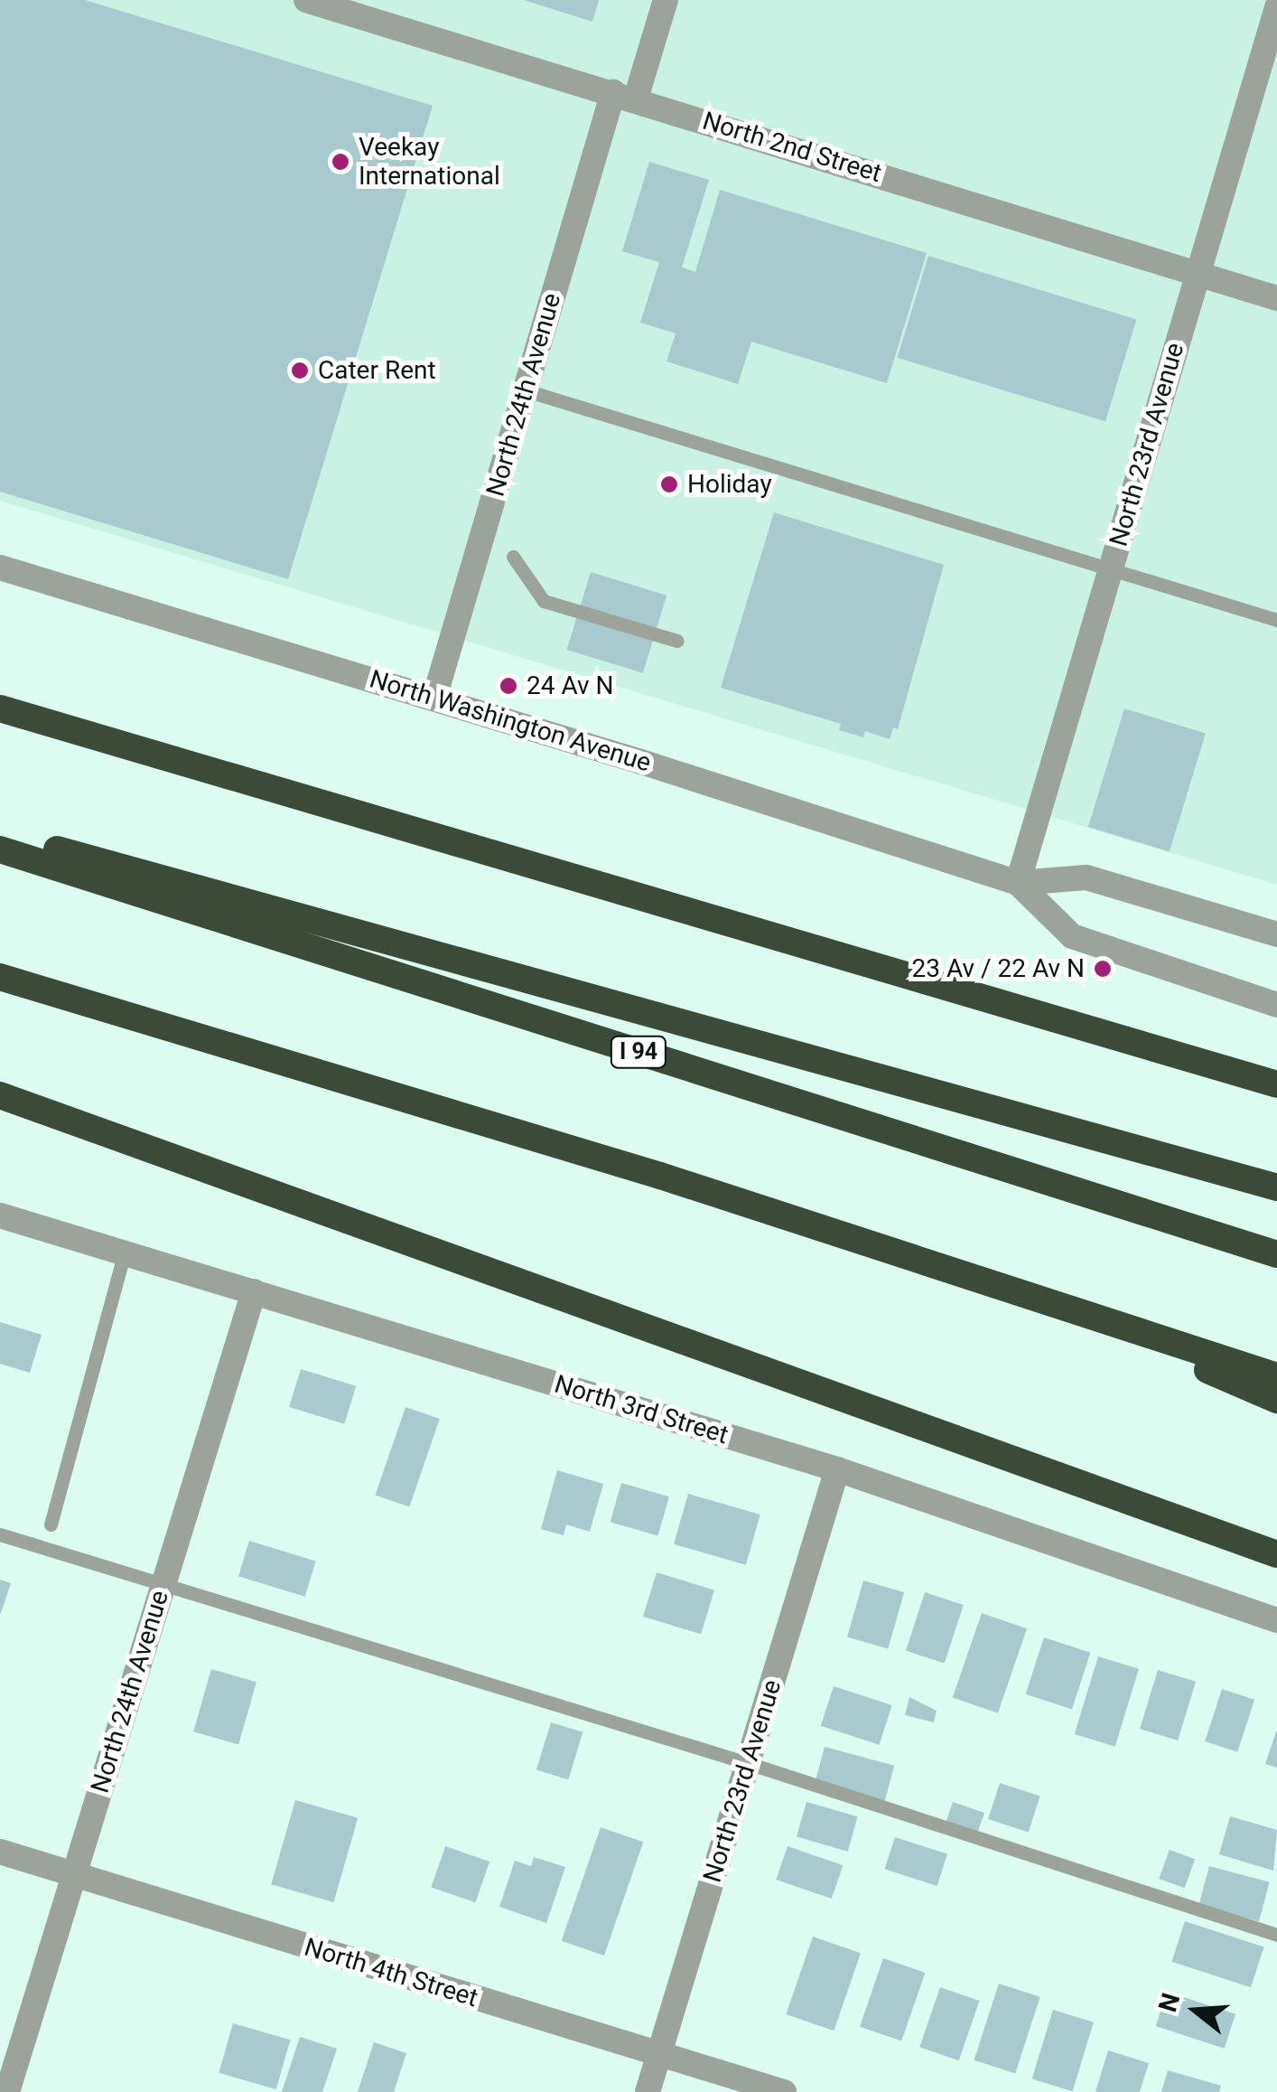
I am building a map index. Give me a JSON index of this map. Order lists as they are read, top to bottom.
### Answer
{
  "streets": {
    "highway": ["I 94"],
    "street": [
      "North 2nd Street",
      "North 24th Avenue",
      "North 23rd Avenue",
      "North Washington Avenue",
      "North 3rd Street",
      "North 4th Street"
    ]
  },
  "crossings": [
    ["North 2nd Street", "North 24th Avenue"],
    ["North 2nd Street", "North 23rd Avenue"],
    ["North 24th Avenue", "North Washington Avenue"],
    ["North 24th Avenue", "North 3rd Street"],
    ["North 24th Avenue", "North 4th Street"],
    ["North 23rd Avenue", "North Washington Avenue"],
    ["North 23rd Avenue", "North 3rd Street"],
    ["North 23rd Avenue", "North 4th Street"]
  ],
  "places": [
    "Veekay International",
    "Cater Rent",
    "Holiday",
    "24 Av N",
    "23 Av / 22 Av N"
  ],
  "north": "left"
}
